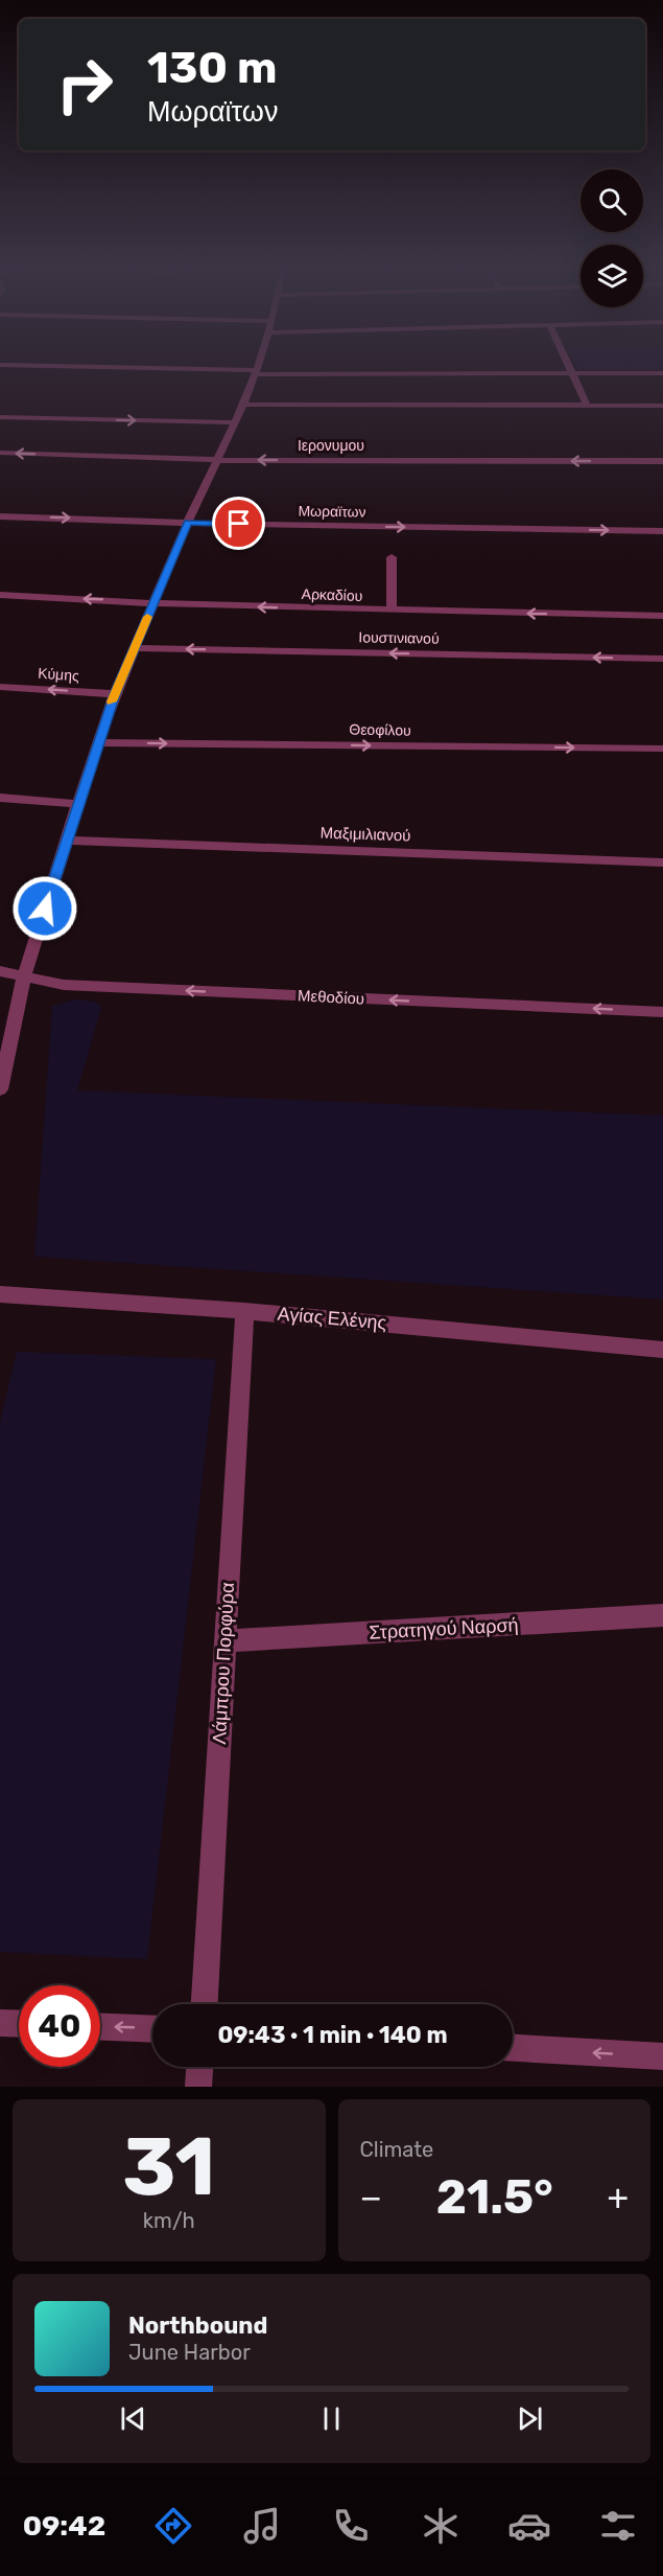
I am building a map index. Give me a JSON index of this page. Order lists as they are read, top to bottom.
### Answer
{
  "streets": {
    "street": [
      "Ιερονυμου",
      "Μωραϊτων",
      "Αρκαδίου",
      "Ιουστινιανού",
      "Κύμης",
      "Θεοφίλου",
      "Μαξιμιλιανού",
      "Μεθοδίου",
      "Αγίας Ελένης",
      "Στρατηγού Ναρσή",
      "Λάμπρου Πορφύρα"
    ]
  },
  "crossings": [
    ["Αγίας Ελένης", "Λάμπρου Πορφύρα"],
    ["Στρατηγού Ναρσή", "Λάμπρου Πορφύρα"]
  ],
  "one_way": [
    "Αρκαδίου",
    "Ιουστινιανού",
    "Θεοφίλου",
    "Μεθοδίου"
  ],
  "page": {
    "turn": ["130 m", "Μωραϊτων"],
    "limit": "40",
    "trip": "09:43 · 1 min · 140 m",
    "tile": [
      ["31", "km/h"],
      "Climate"
    ],
    "heat": ["−", "21.5°", "+"],
    "song": ["Northbound", "June Harbor"],
    "tabs": "09:42"
  }
}
